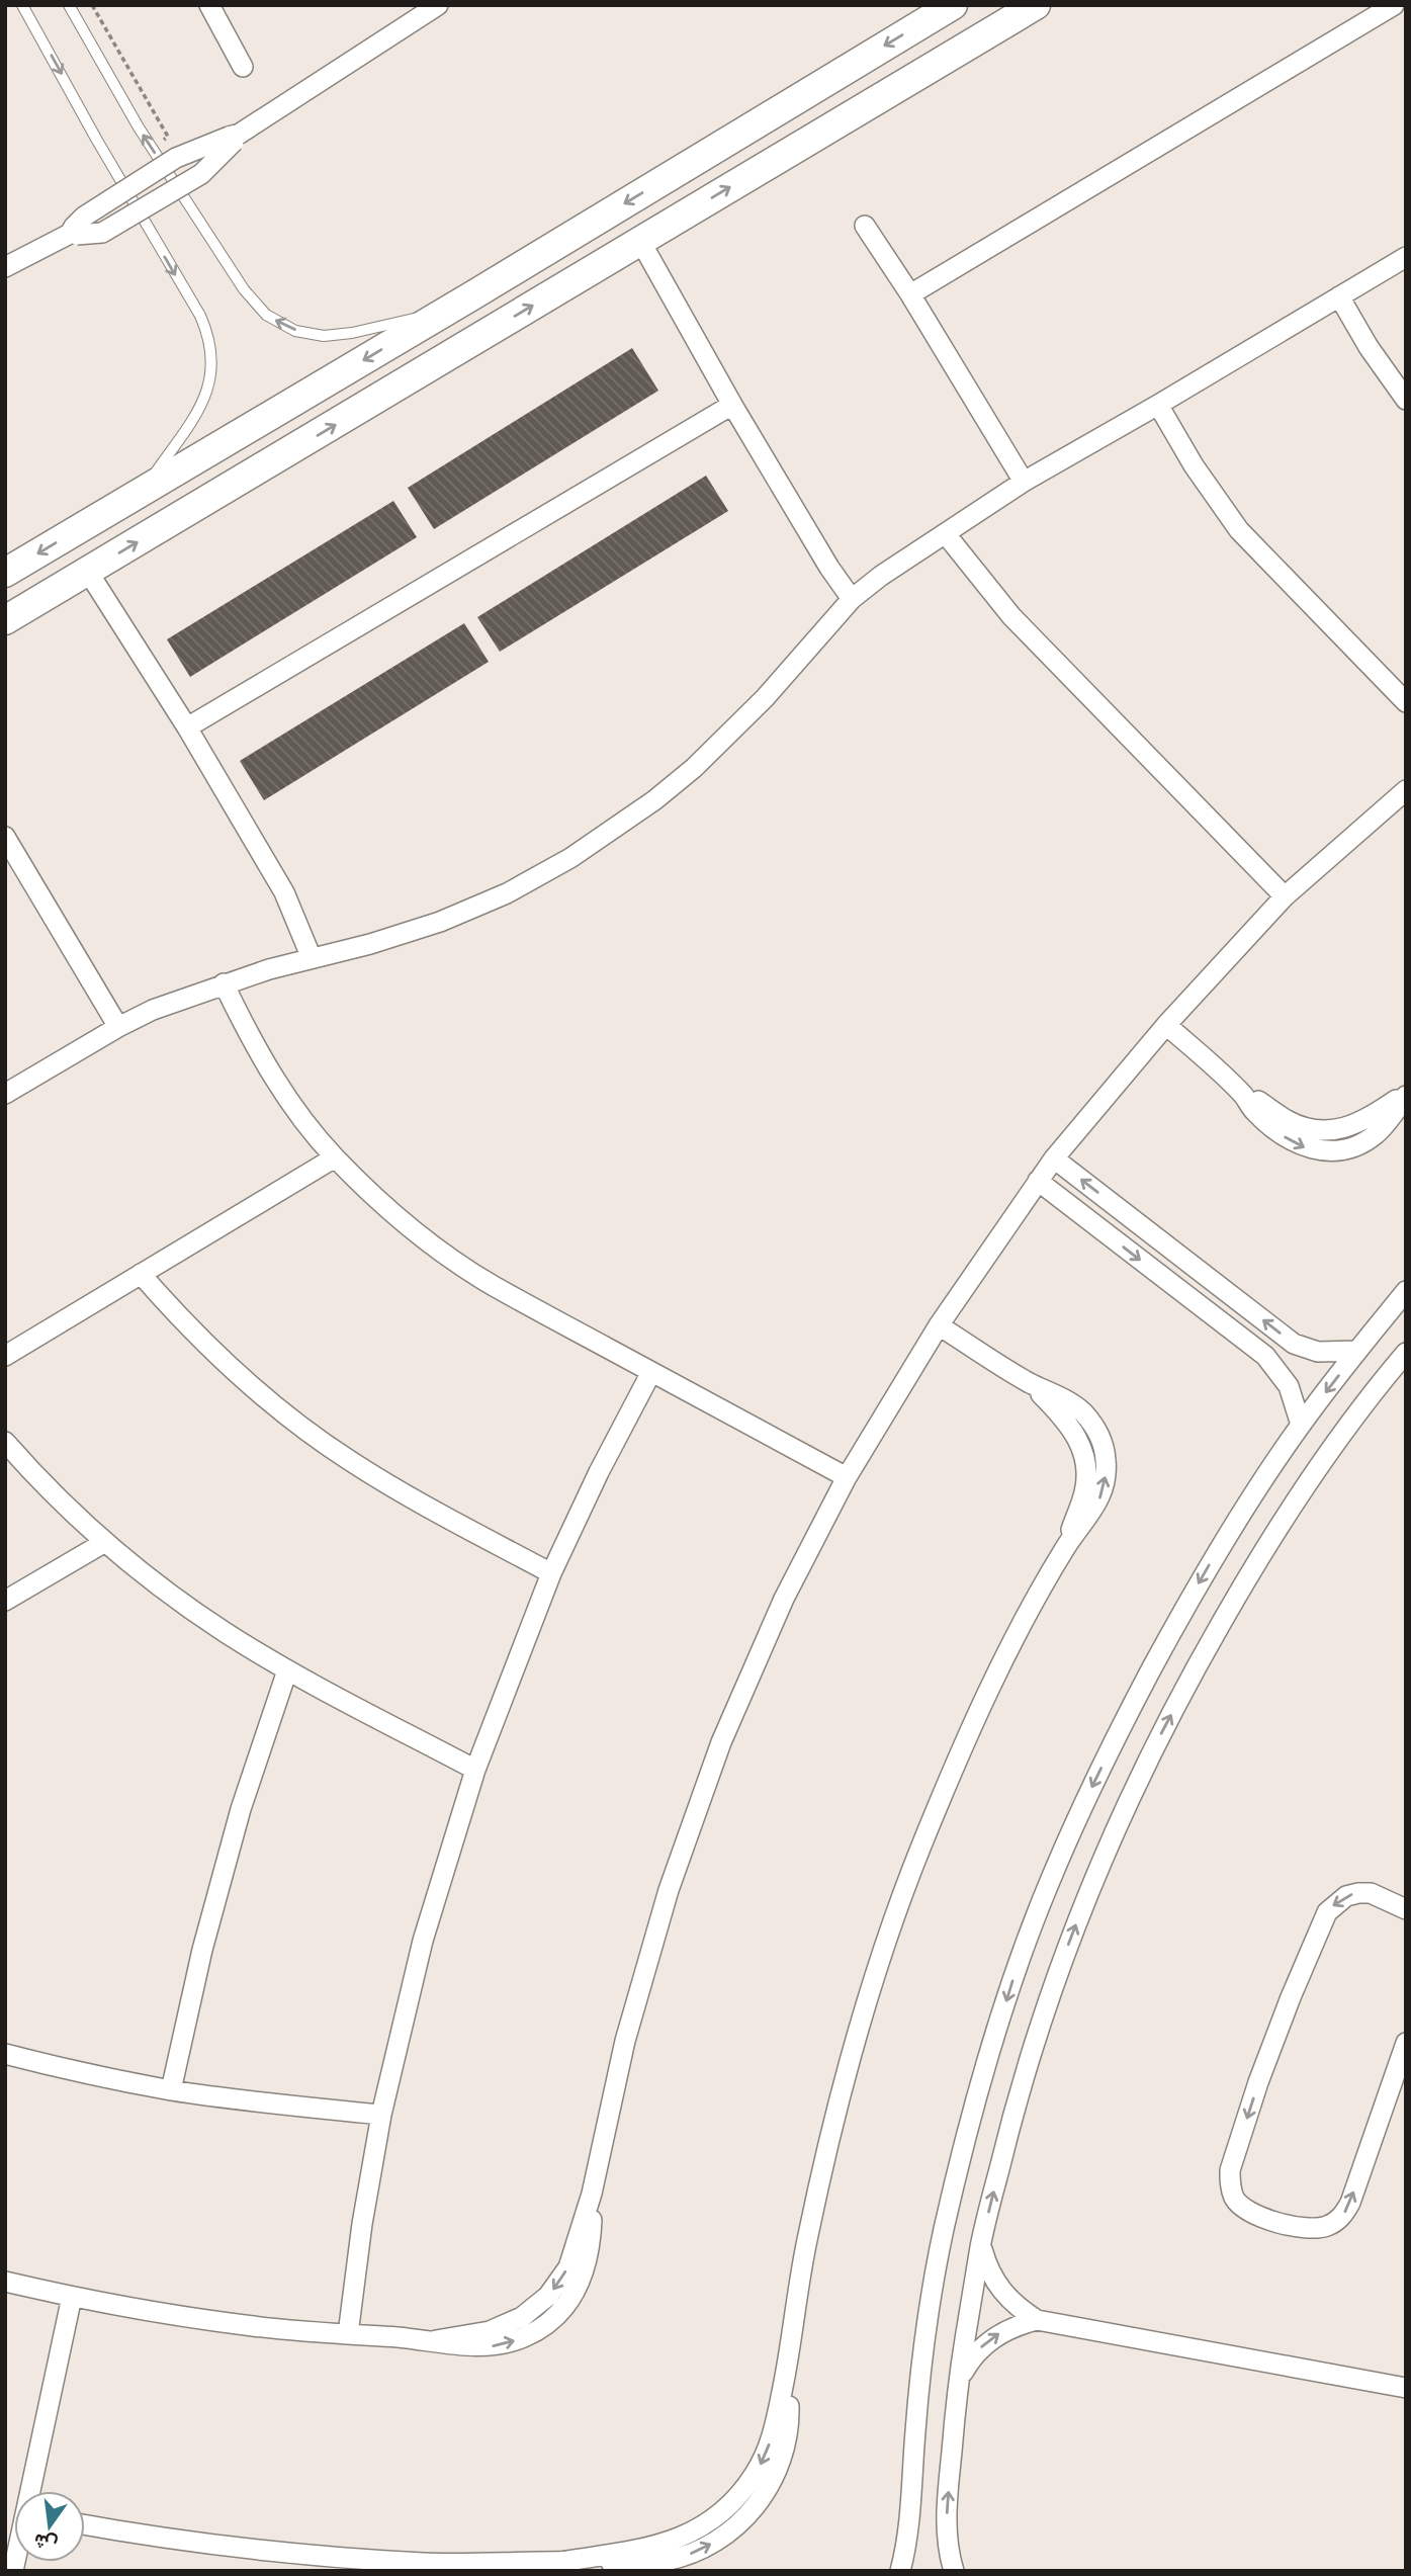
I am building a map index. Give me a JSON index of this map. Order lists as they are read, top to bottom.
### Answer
{
  "north": "bottom"
}
